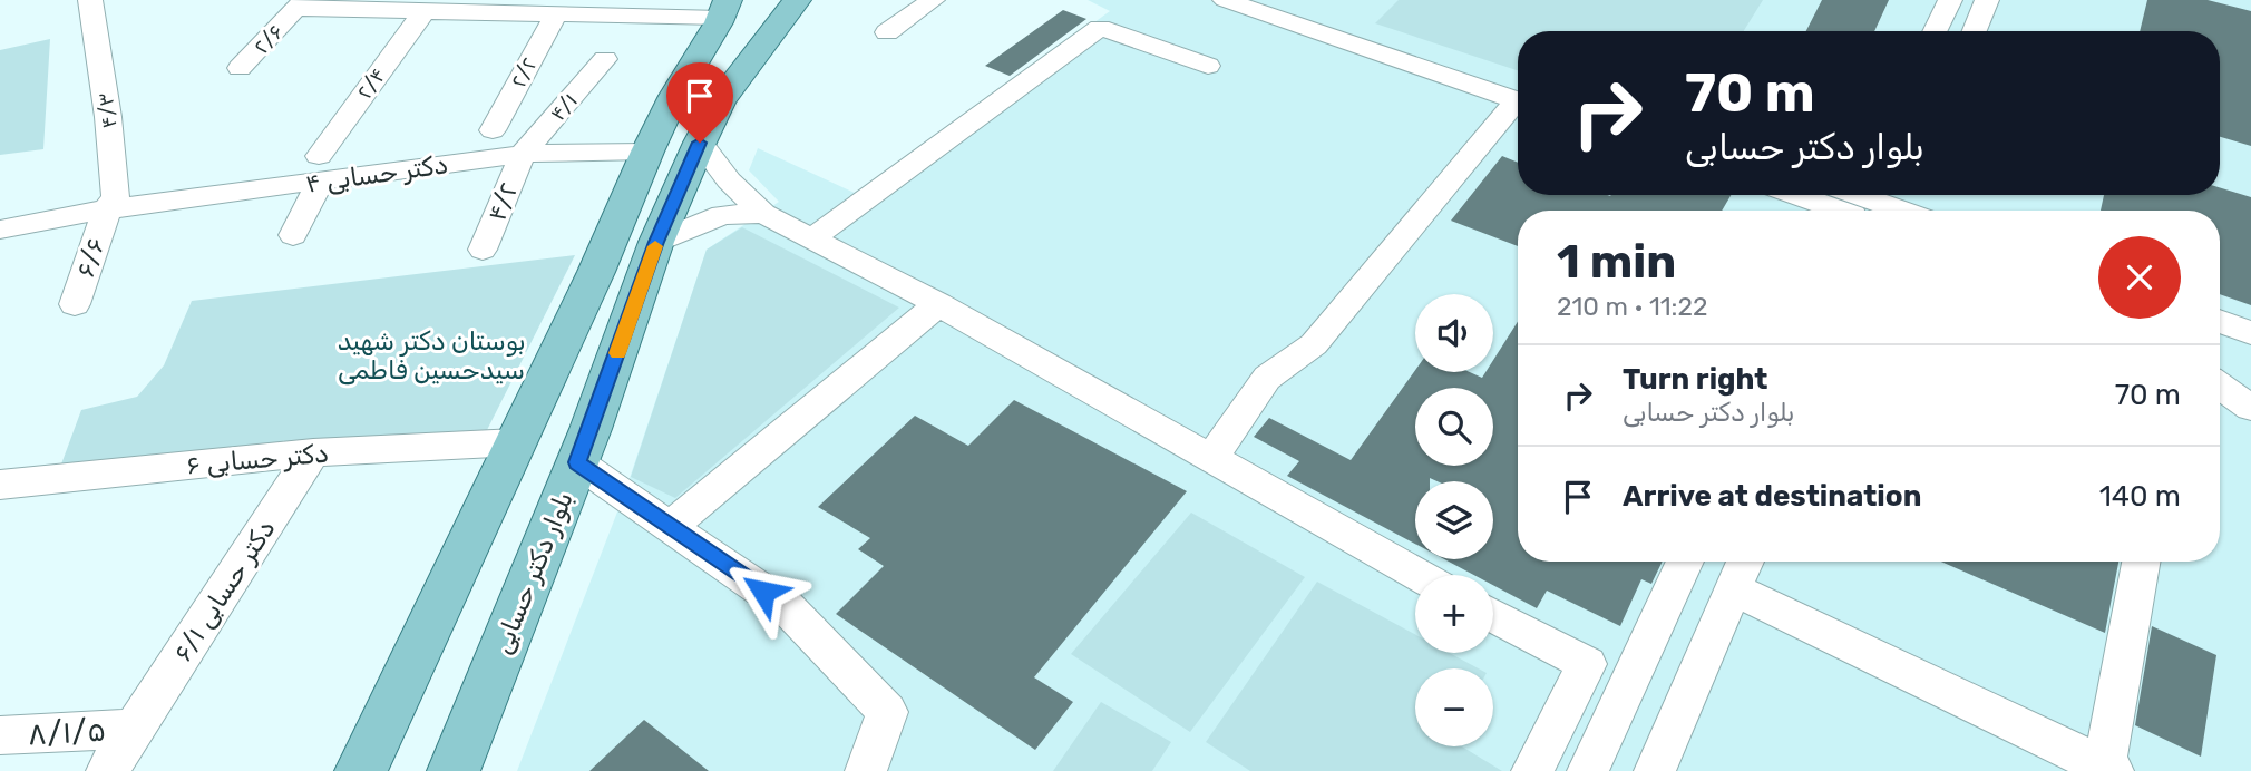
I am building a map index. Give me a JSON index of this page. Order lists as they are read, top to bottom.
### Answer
{
  "streets": {
    "main road": ["بلوار دکتر حسابی"],
    "street": [
      "۲/۶",
      "۲/۲",
      "۲/۴",
      "۴/۱",
      "۴/۳",
      "دکتر حسابی ۴",
      "۴/۲",
      "۶/۶",
      "۶ دکتر حسابی",
      "۶/۱ دکتر حسابی",
      "۸/۱/۵"
    ]
  },
  "crossings": [
    ["۲/۴", "دکتر حسابی ۴"],
    ["۴/۱", "دکتر حسابی ۴"],
    ["۴/۱", "۴/۲"],
    ["۴/۳", "دکتر حسابی ۴"],
    ["۴/۳", "۶/۶"],
    ["دکتر حسابی ۴", "۴/۲"],
    ["دکتر حسابی ۴", "۶/۶"],
    ["۶ دکتر حسابی", "۶/۱ دکتر حسابی"],
    ["۶/۱ دکتر حسابی", "۸/۱/۵"]
  ],
  "parks": ["بوستان دکتر شهید سیدحسین فاطمی"],
  "page": {
    "turn": ["70 m", "بلوار دکتر حسابی"],
    "heading": ["1 min", "210 m · 11:22"],
    "map_buttons": ["+", "−"],
    "list": [
      {
        "name": "Turn right",
        "note": "بلوار دکتر حسابی",
        "value": "70 m"
      },
      {
        "name": "Arrive at destination",
        "value": "140 m"
      }
    ]
  }
}
